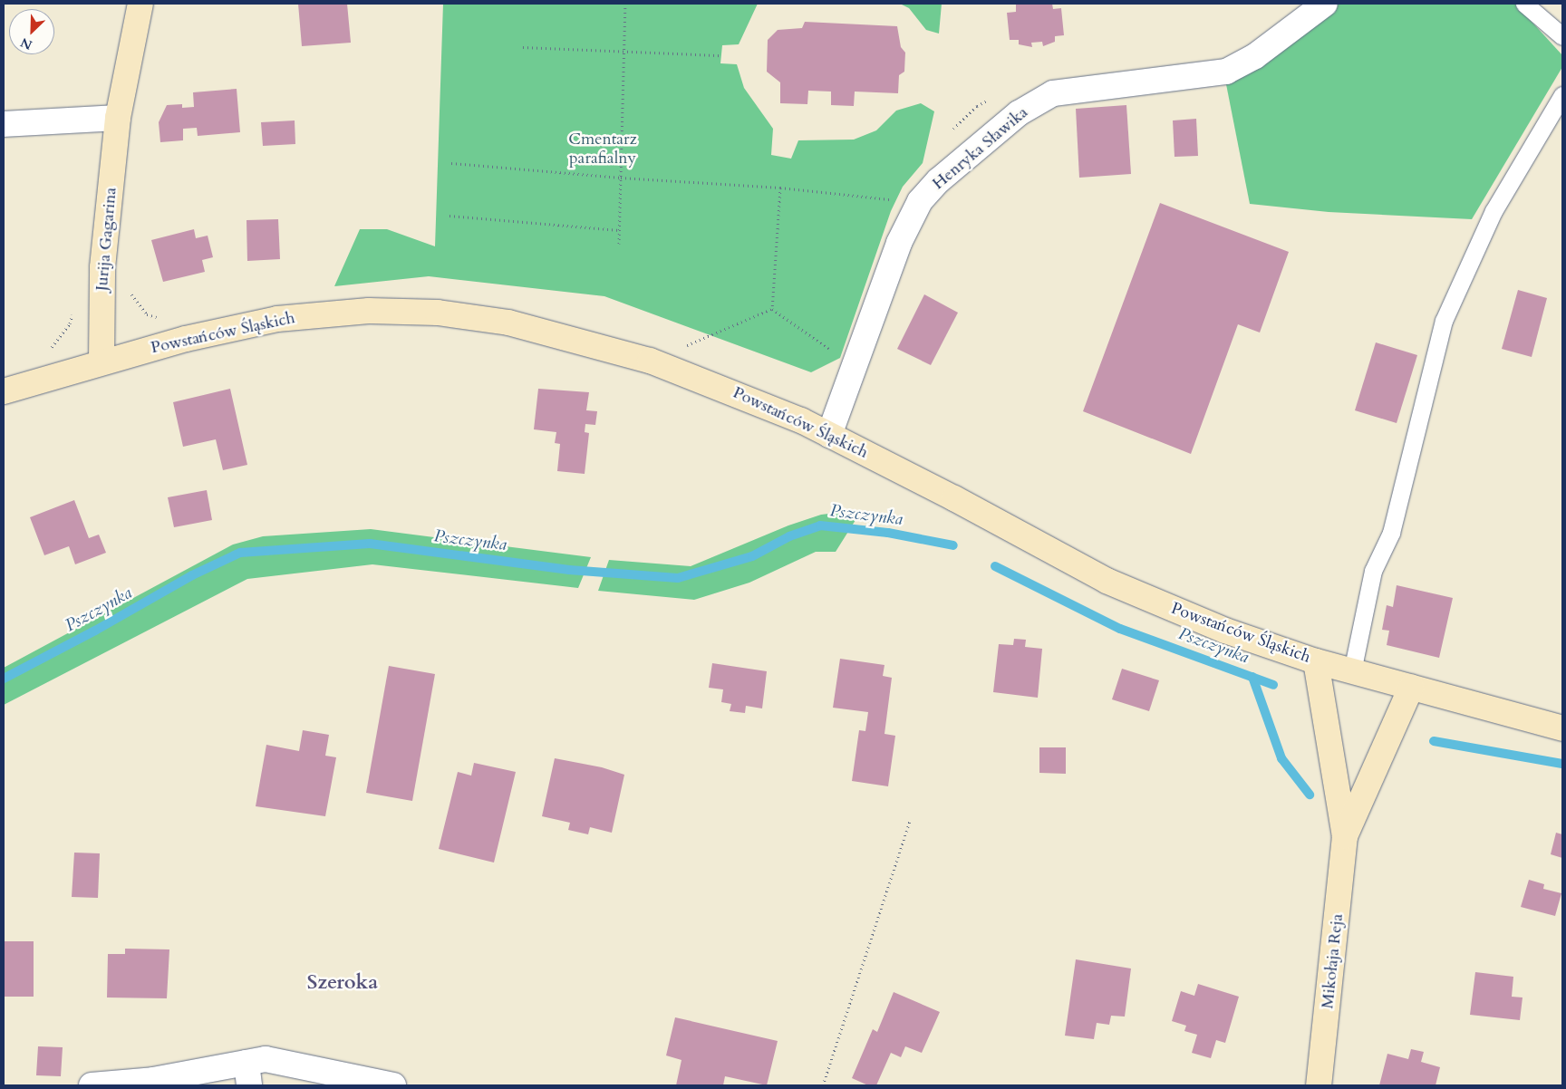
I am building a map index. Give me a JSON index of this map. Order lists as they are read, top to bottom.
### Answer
{
  "streets": {
    "street": [
      "Henryka Sławika",
      "Jurija Gagarina",
      "Powstańców Śląskich",
      "Mikołaja Reja"
    ]
  },
  "crossings": [
    ["Henryka Sławika", "Powstańców Śląskich"],
    ["Jurija Gagarina", "Powstańców Śląskich"],
    ["Powstańców Śląskich", "Mikołaja Reja"]
  ],
  "districts": ["Szeroka"],
  "water": ["Pszczynka"],
  "parks": ["Cmentarz parafialny"],
  "north": "bottom left"
}
